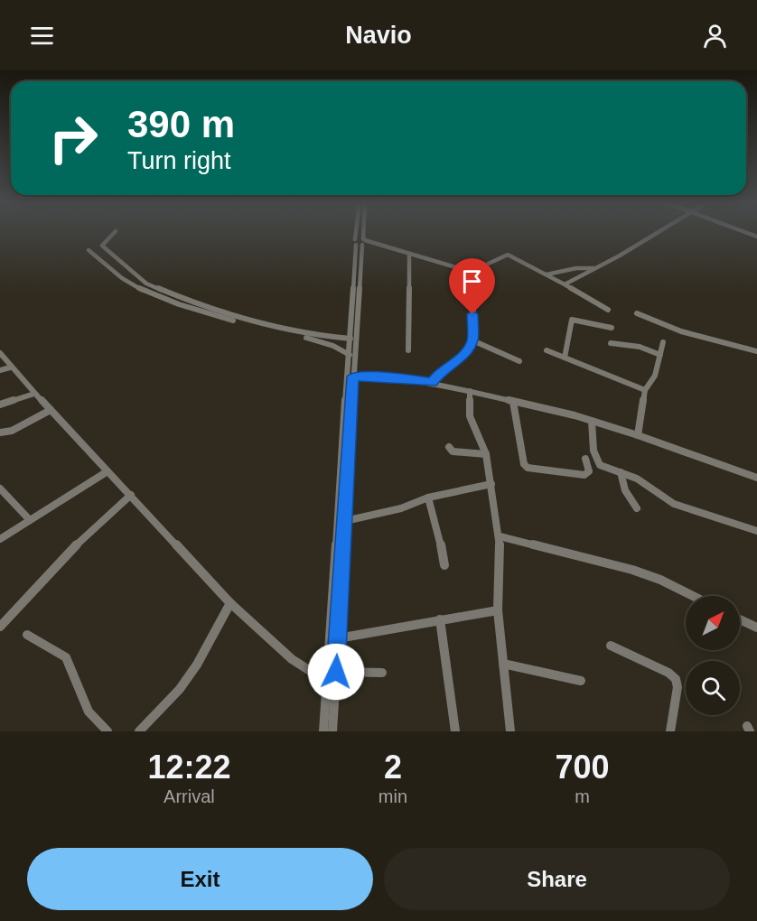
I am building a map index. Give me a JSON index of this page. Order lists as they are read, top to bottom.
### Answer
{
  "north": "top right",
  "page": {
    "header": "Navio",
    "turn": ["390 m", "Turn right"],
    "eta": [
      "12:22",
      "Arrival",
      "2",
      "min",
      "700",
      "m"
    ],
    "buttons": ["Exit", "Share"]
  }
}
